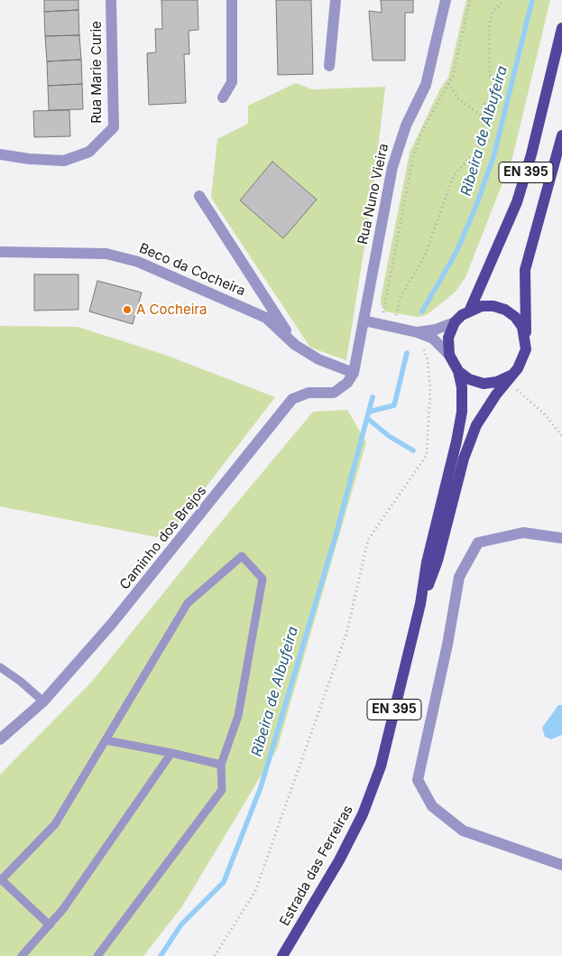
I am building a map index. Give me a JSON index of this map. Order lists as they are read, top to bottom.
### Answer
{
  "streets": {
    "main road": ["EN 395", "Estrada das Ferreiras"],
    "street": [
      "Rua Marie Curie",
      "Rua Nuno Vieira",
      "Beco da Cocheira",
      "Caminho dos Brejos"
    ]
  },
  "crossings": [
    ["EN 395", "Estrada das Ferreiras"],
    ["Rua Nuno Vieira", "Beco da Cocheira"],
    ["Rua Nuno Vieira", "Caminho dos Brejos"],
    ["Beco da Cocheira", "Caminho dos Brejos"]
  ],
  "water": ["Ribeira de Albufeira"],
  "places": ["A Cocheira"]
}
